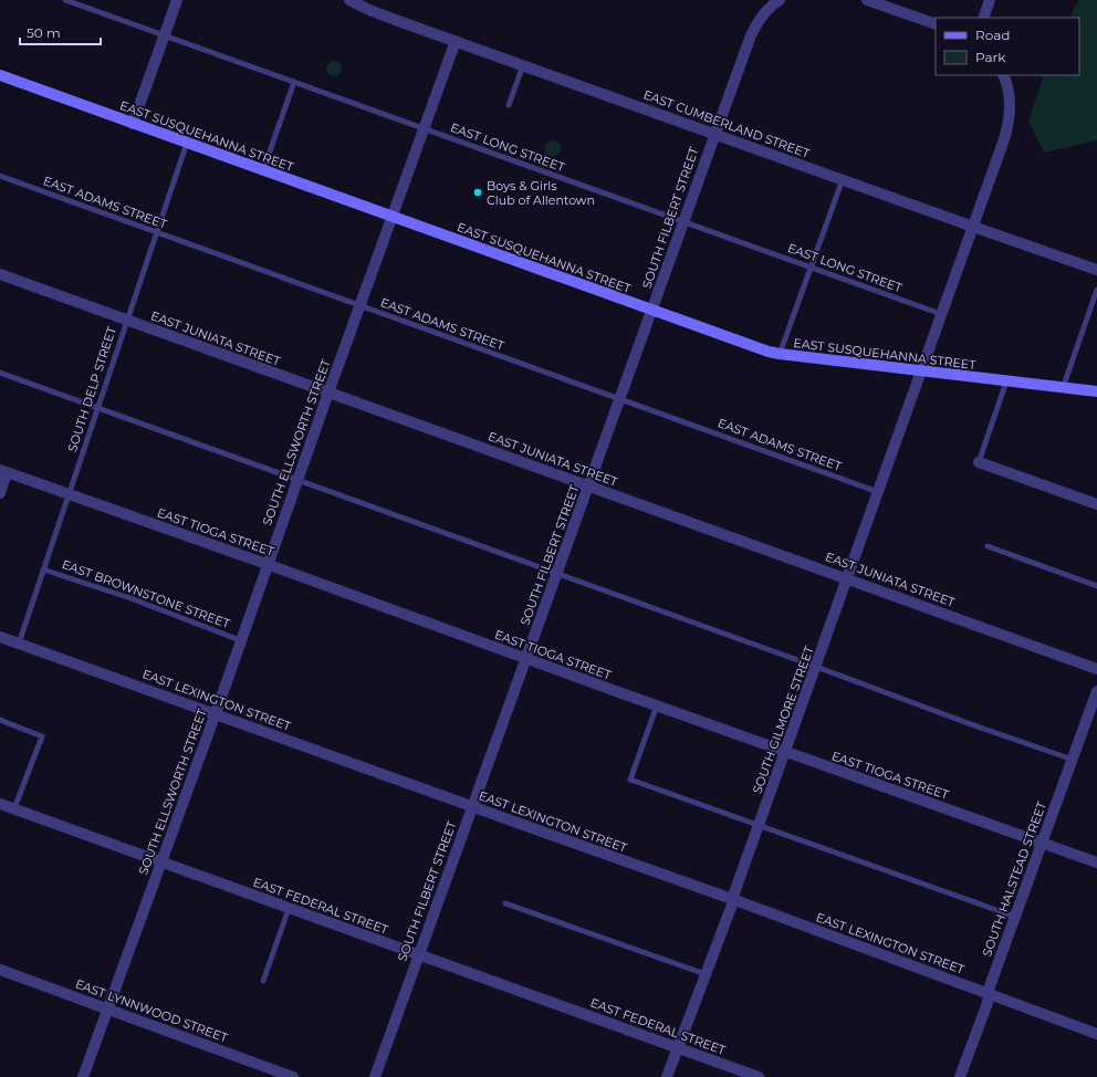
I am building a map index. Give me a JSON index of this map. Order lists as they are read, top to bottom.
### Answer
{
  "streets": {
    "main road": ["EAST SUSQUEHANNA STREET"],
    "street": [
      "EAST CUMBERLAND STREET",
      "SOUTH FILBERT STREET",
      "EAST JUNIATA STREET",
      "SOUTH ELLSWORTH STREET",
      "EAST TIOGA STREET",
      "EAST LEXINGTON STREET",
      "SOUTH GILMORE STREET",
      "SOUTH HALSTEAD STREET",
      "EAST FEDERAL STREET",
      "EAST LYNNWOOD STREET"
    ],
    "lane": [
      "EAST LONG STREET",
      "EAST ADAMS STREET",
      "SOUTH DELP STREET",
      "EAST BROWNSTONE STREET"
    ]
  },
  "crossings": [
    ["EAST CUMBERLAND STREET", "SOUTH FILBERT STREET"],
    ["EAST CUMBERLAND STREET", "SOUTH ELLSWORTH STREET"],
    ["EAST CUMBERLAND STREET", "SOUTH GILMORE STREET"],
    ["EAST SUSQUEHANNA STREET", "SOUTH FILBERT STREET"],
    ["EAST SUSQUEHANNA STREET", "SOUTH DELP STREET"],
    ["EAST SUSQUEHANNA STREET", "SOUTH ELLSWORTH STREET"],
    ["EAST SUSQUEHANNA STREET", "SOUTH GILMORE STREET"],
    ["EAST LONG STREET", "SOUTH FILBERT STREET"],
    ["EAST LONG STREET", "SOUTH ELLSWORTH STREET"],
    ["EAST LONG STREET", "SOUTH GILMORE STREET"],
    ["EAST ADAMS STREET", "SOUTH FILBERT STREET"],
    ["EAST ADAMS STREET", "SOUTH DELP STREET"],
    ["EAST ADAMS STREET", "SOUTH ELLSWORTH STREET"],
    ["EAST ADAMS STREET", "SOUTH GILMORE STREET"],
    ["SOUTH FILBERT STREET", "EAST JUNIATA STREET"],
    ["SOUTH FILBERT STREET", "EAST TIOGA STREET"],
    ["SOUTH FILBERT STREET", "EAST LEXINGTON STREET"],
    ["SOUTH FILBERT STREET", "EAST FEDERAL STREET"],
    ["EAST JUNIATA STREET", "SOUTH DELP STREET"],
    ["EAST JUNIATA STREET", "SOUTH ELLSWORTH STREET"],
    ["EAST JUNIATA STREET", "SOUTH GILMORE STREET"],
    ["SOUTH DELP STREET", "EAST TIOGA STREET"],
    ["SOUTH DELP STREET", "EAST BROWNSTONE STREET"],
    ["SOUTH DELP STREET", "EAST LEXINGTON STREET"],
    ["SOUTH ELLSWORTH STREET", "EAST TIOGA STREET"],
    ["SOUTH ELLSWORTH STREET", "EAST BROWNSTONE STREET"],
    ["SOUTH ELLSWORTH STREET", "EAST LEXINGTON STREET"],
    ["SOUTH ELLSWORTH STREET", "EAST FEDERAL STREET"],
    ["SOUTH ELLSWORTH STREET", "EAST LYNNWOOD STREET"],
    ["EAST TIOGA STREET", "SOUTH GILMORE STREET"],
    ["EAST TIOGA STREET", "SOUTH HALSTEAD STREET"],
    ["EAST LEXINGTON STREET", "SOUTH GILMORE STREET"],
    ["EAST LEXINGTON STREET", "SOUTH HALSTEAD STREET"],
    ["SOUTH GILMORE STREET", "EAST FEDERAL STREET"]
  ],
  "places": ["Boys & Girls Club of Allentown"],
  "legend": ["Road", "Park"],
  "scale_bar": "50 m"
}
